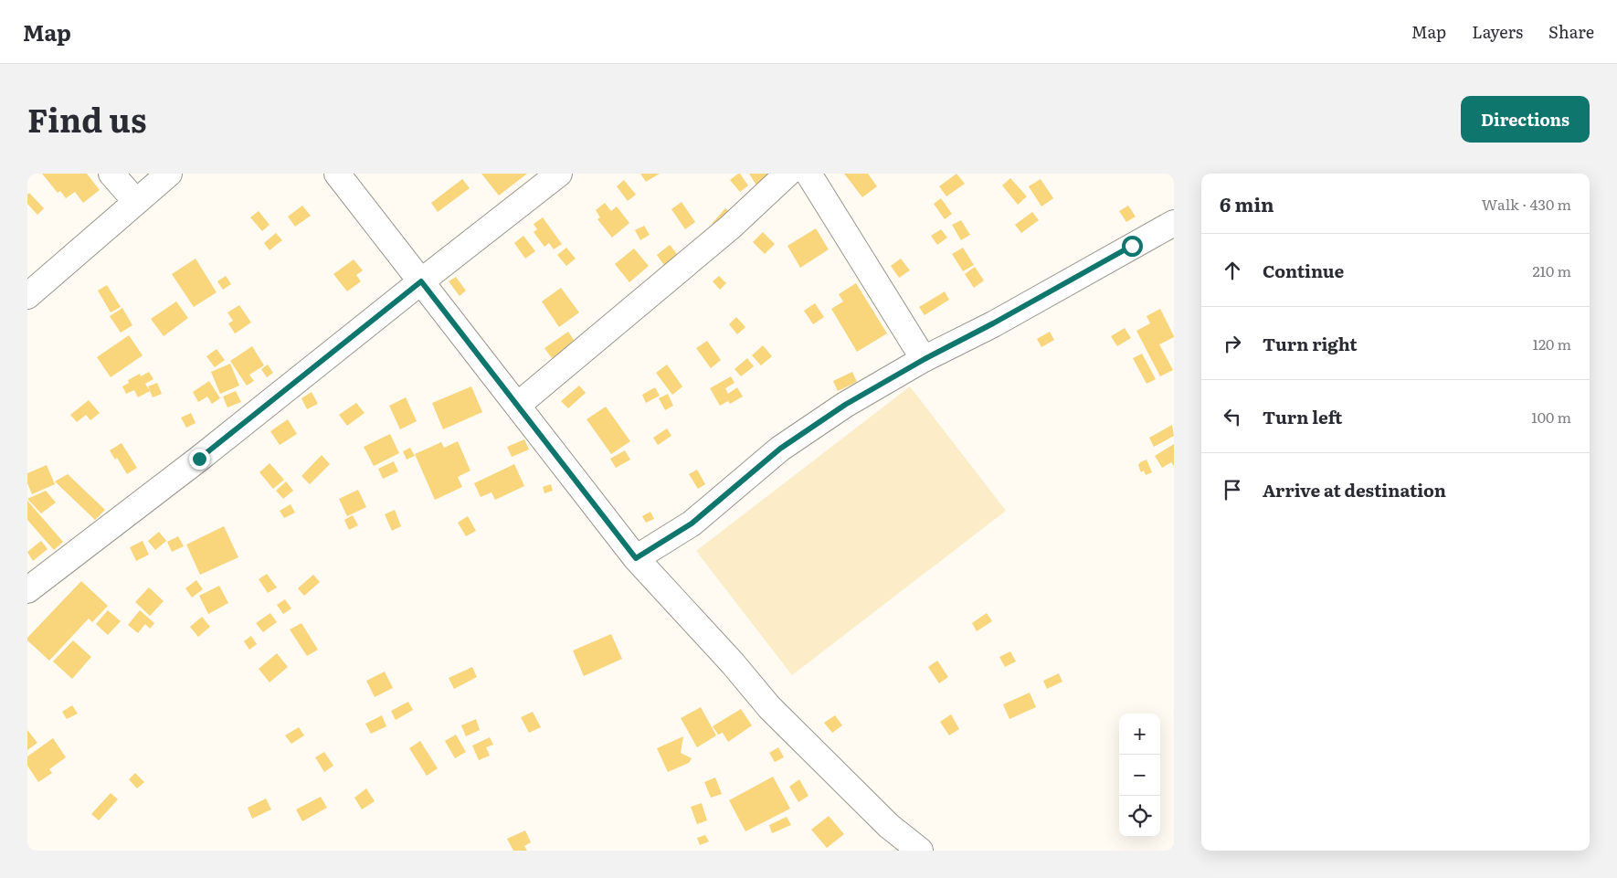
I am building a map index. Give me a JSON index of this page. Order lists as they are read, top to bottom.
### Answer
{
  "page": {
    "header": "Map",
    "nav": ["Map", "Layers", "Share"],
    "title": "Find us",
    "buttons": "Directions",
    "heading": ["6 min", "Walk · 430 m"],
    "list": [
      ["Continue", "210 m"],
      ["Turn right", "120 m"],
      ["Turn left", "100 m"],
      "Arrive at destination"
    ],
    "map_buttons": ["+", "−"]
  }
}
